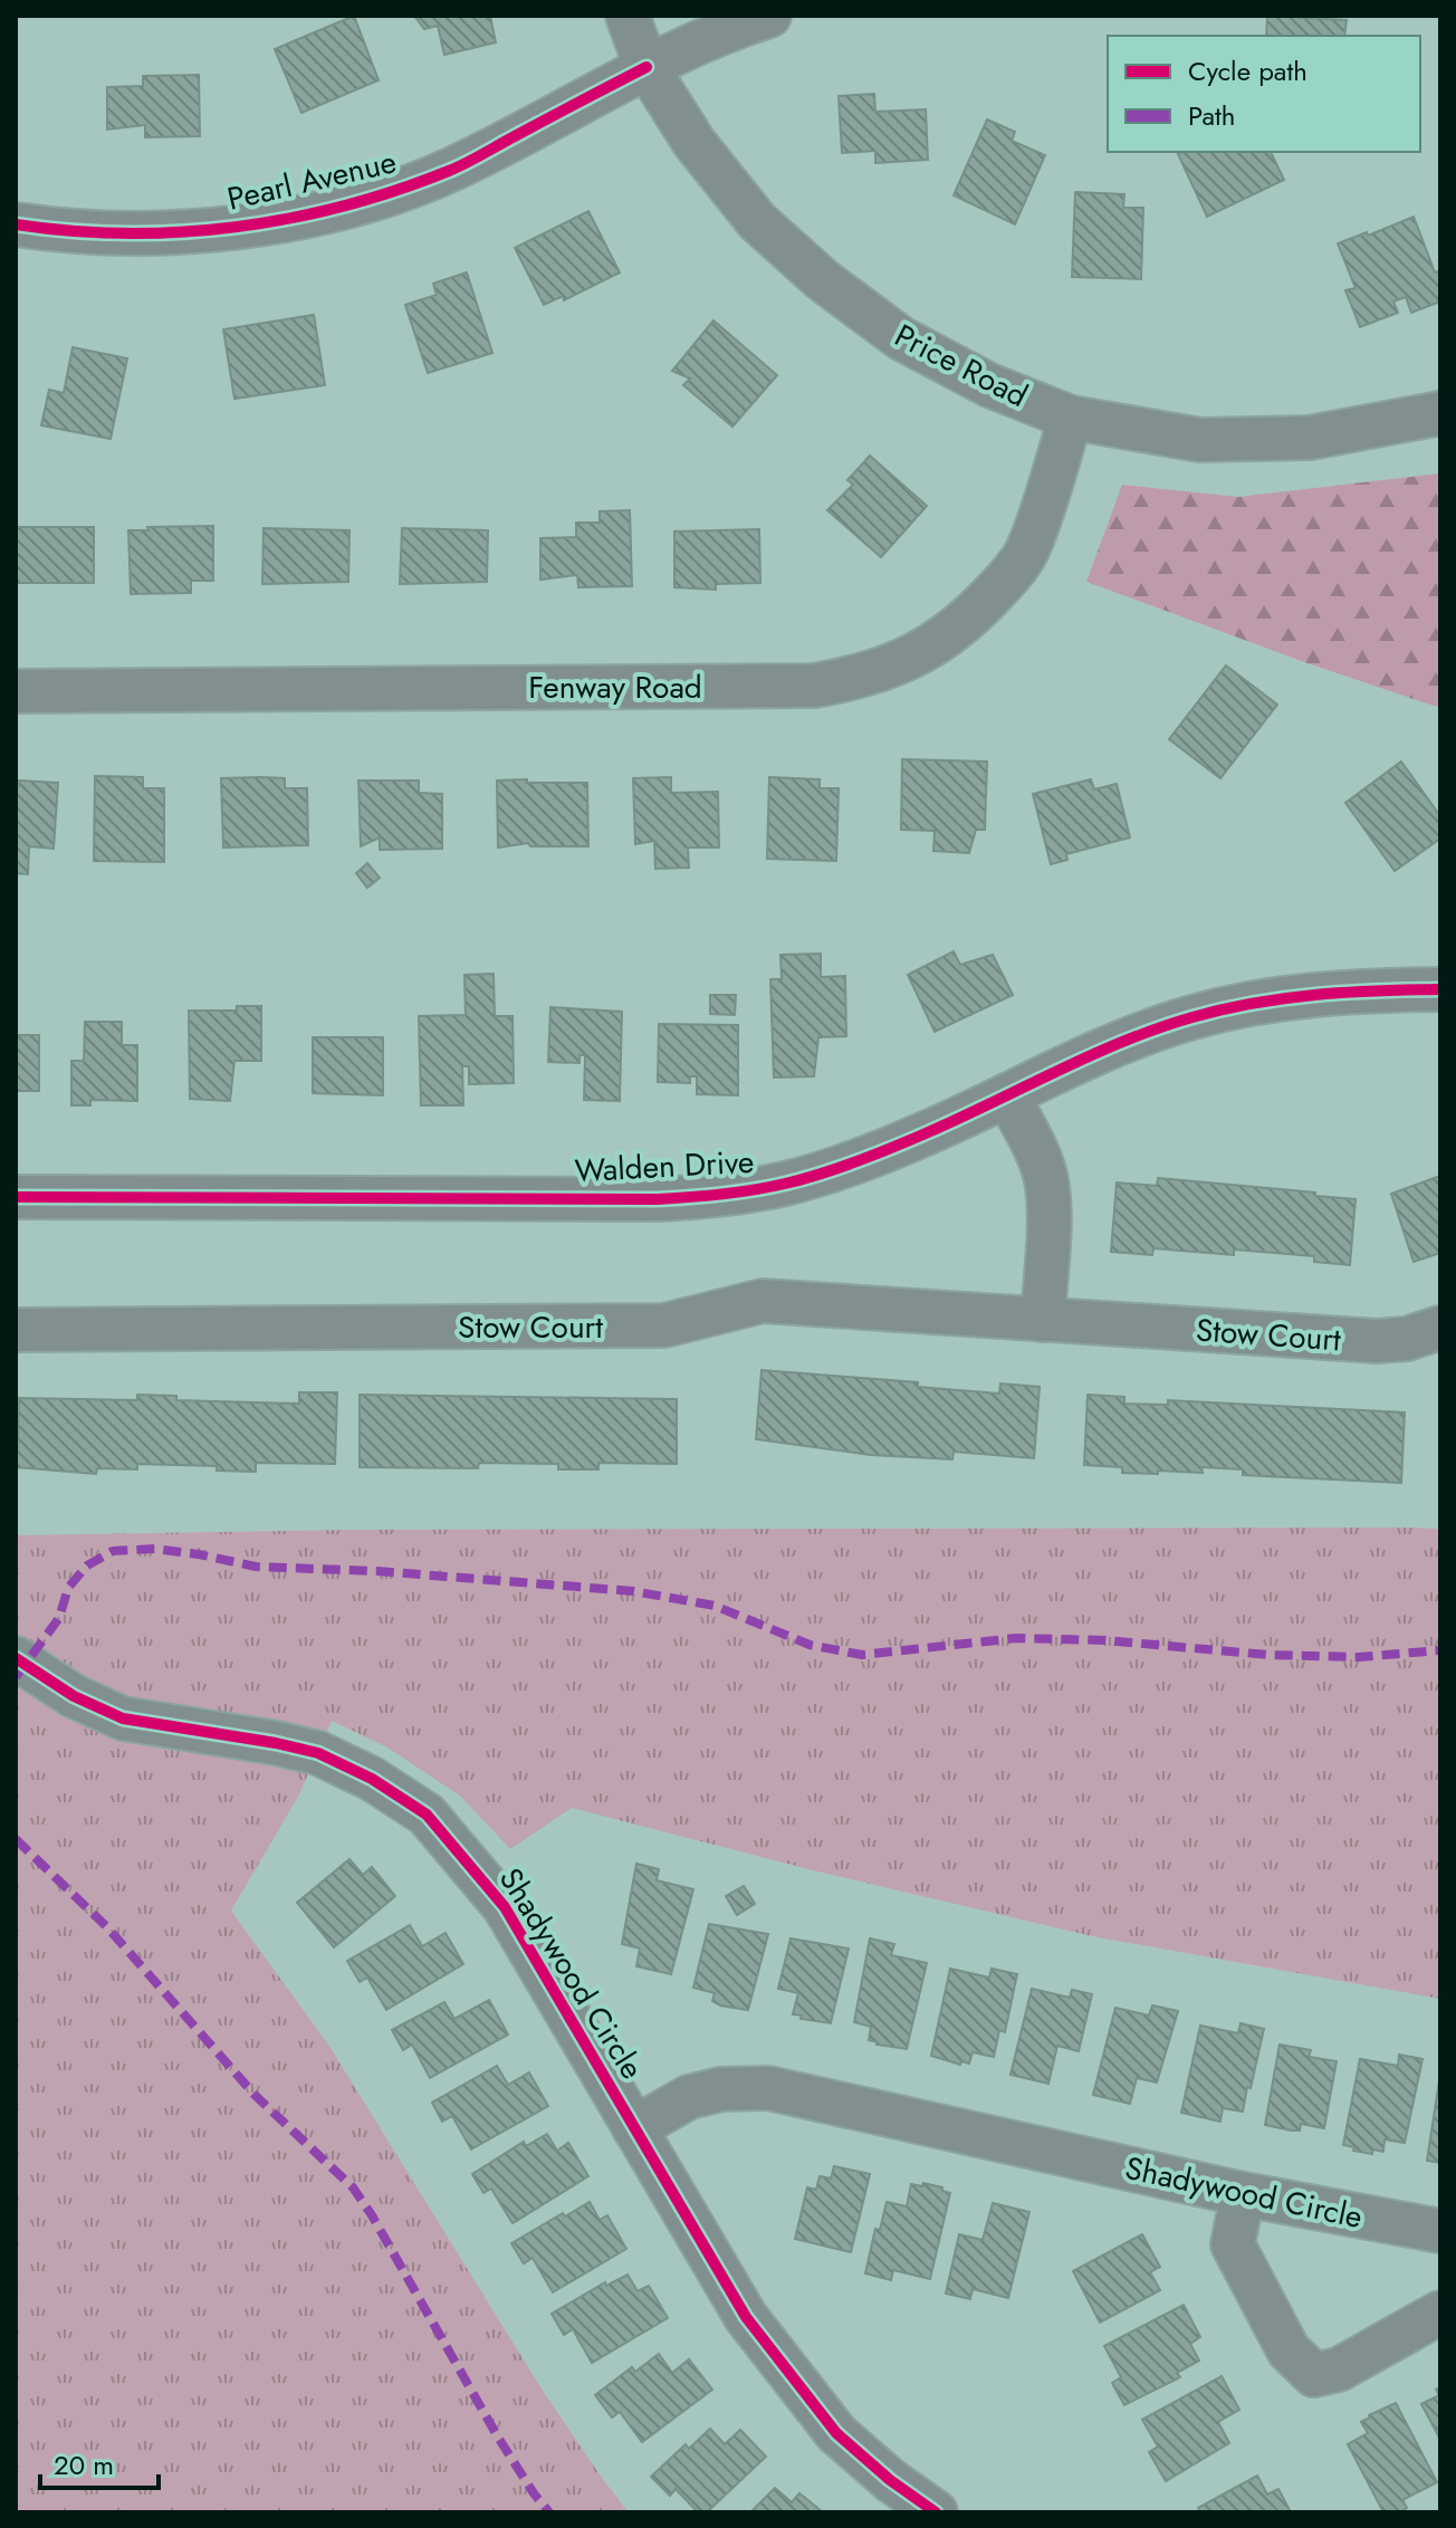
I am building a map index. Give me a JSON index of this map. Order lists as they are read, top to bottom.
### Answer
{
  "streets": {
    "street": [
      "Pearl Avenue",
      "Price Road",
      "Fenway Road",
      "Walden Drive",
      "Stow Court",
      "Shadywood Circle"
    ]
  },
  "crossings": [
    ["Pearl Avenue", "Price Road"],
    ["Price Road", "Fenway Road"]
  ],
  "legend": ["Cycle path", "Path"],
  "scale_bar": "20 m"
}
